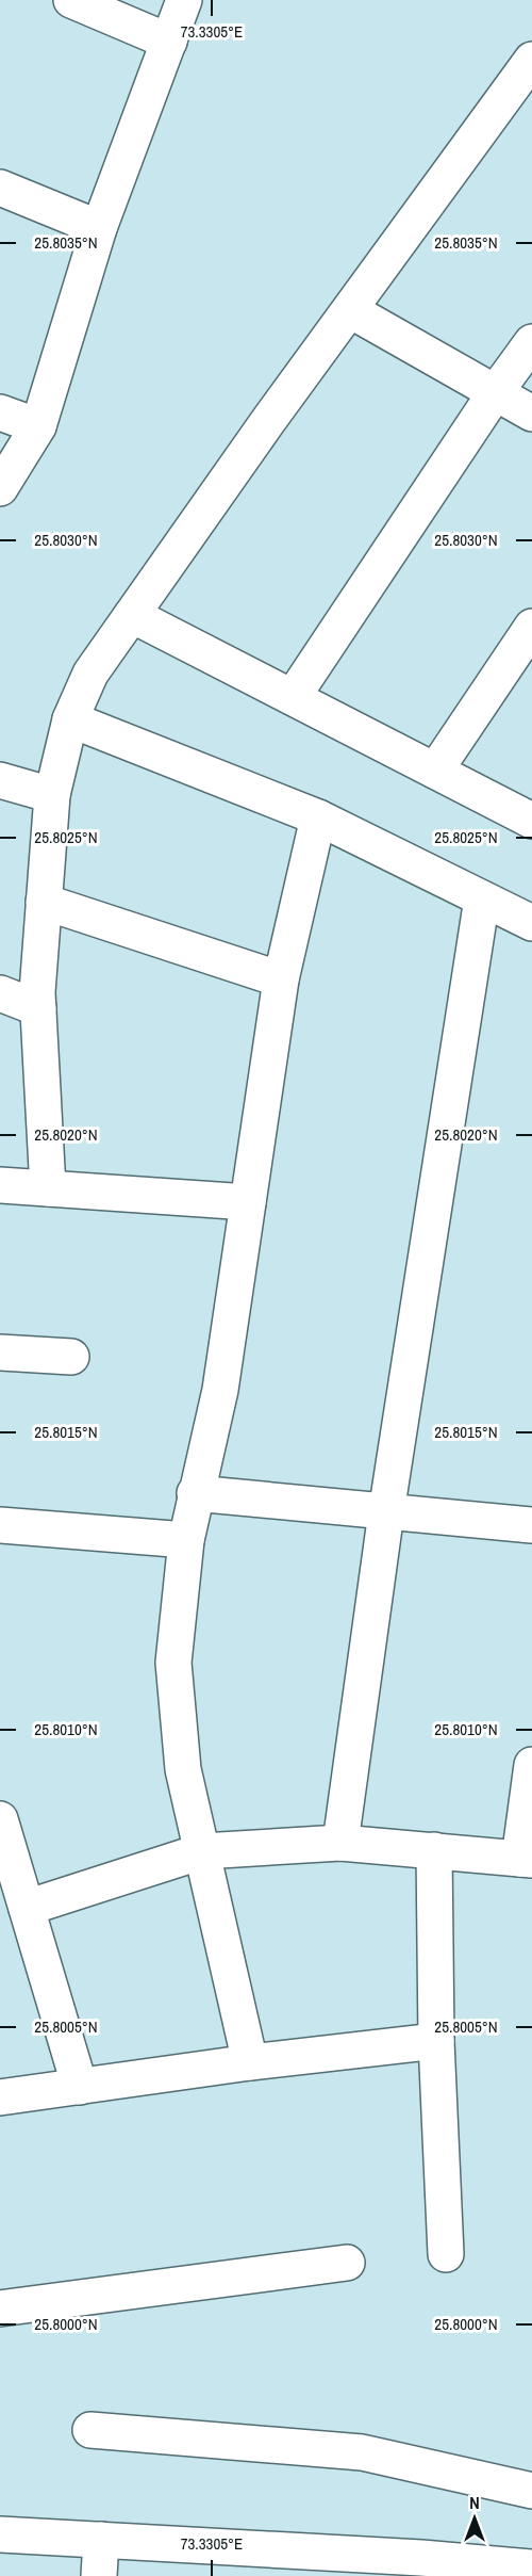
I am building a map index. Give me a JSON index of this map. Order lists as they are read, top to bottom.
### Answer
{
  "north": "top",
  "coordinates": [
    "73.3305°E",
    "25.8035°N",
    "25.8030°N",
    "25.8025°N",
    "25.8020°N",
    "25.8015°N",
    "25.8010°N",
    "25.8005°N",
    "25.8000°N"
  ]
}
